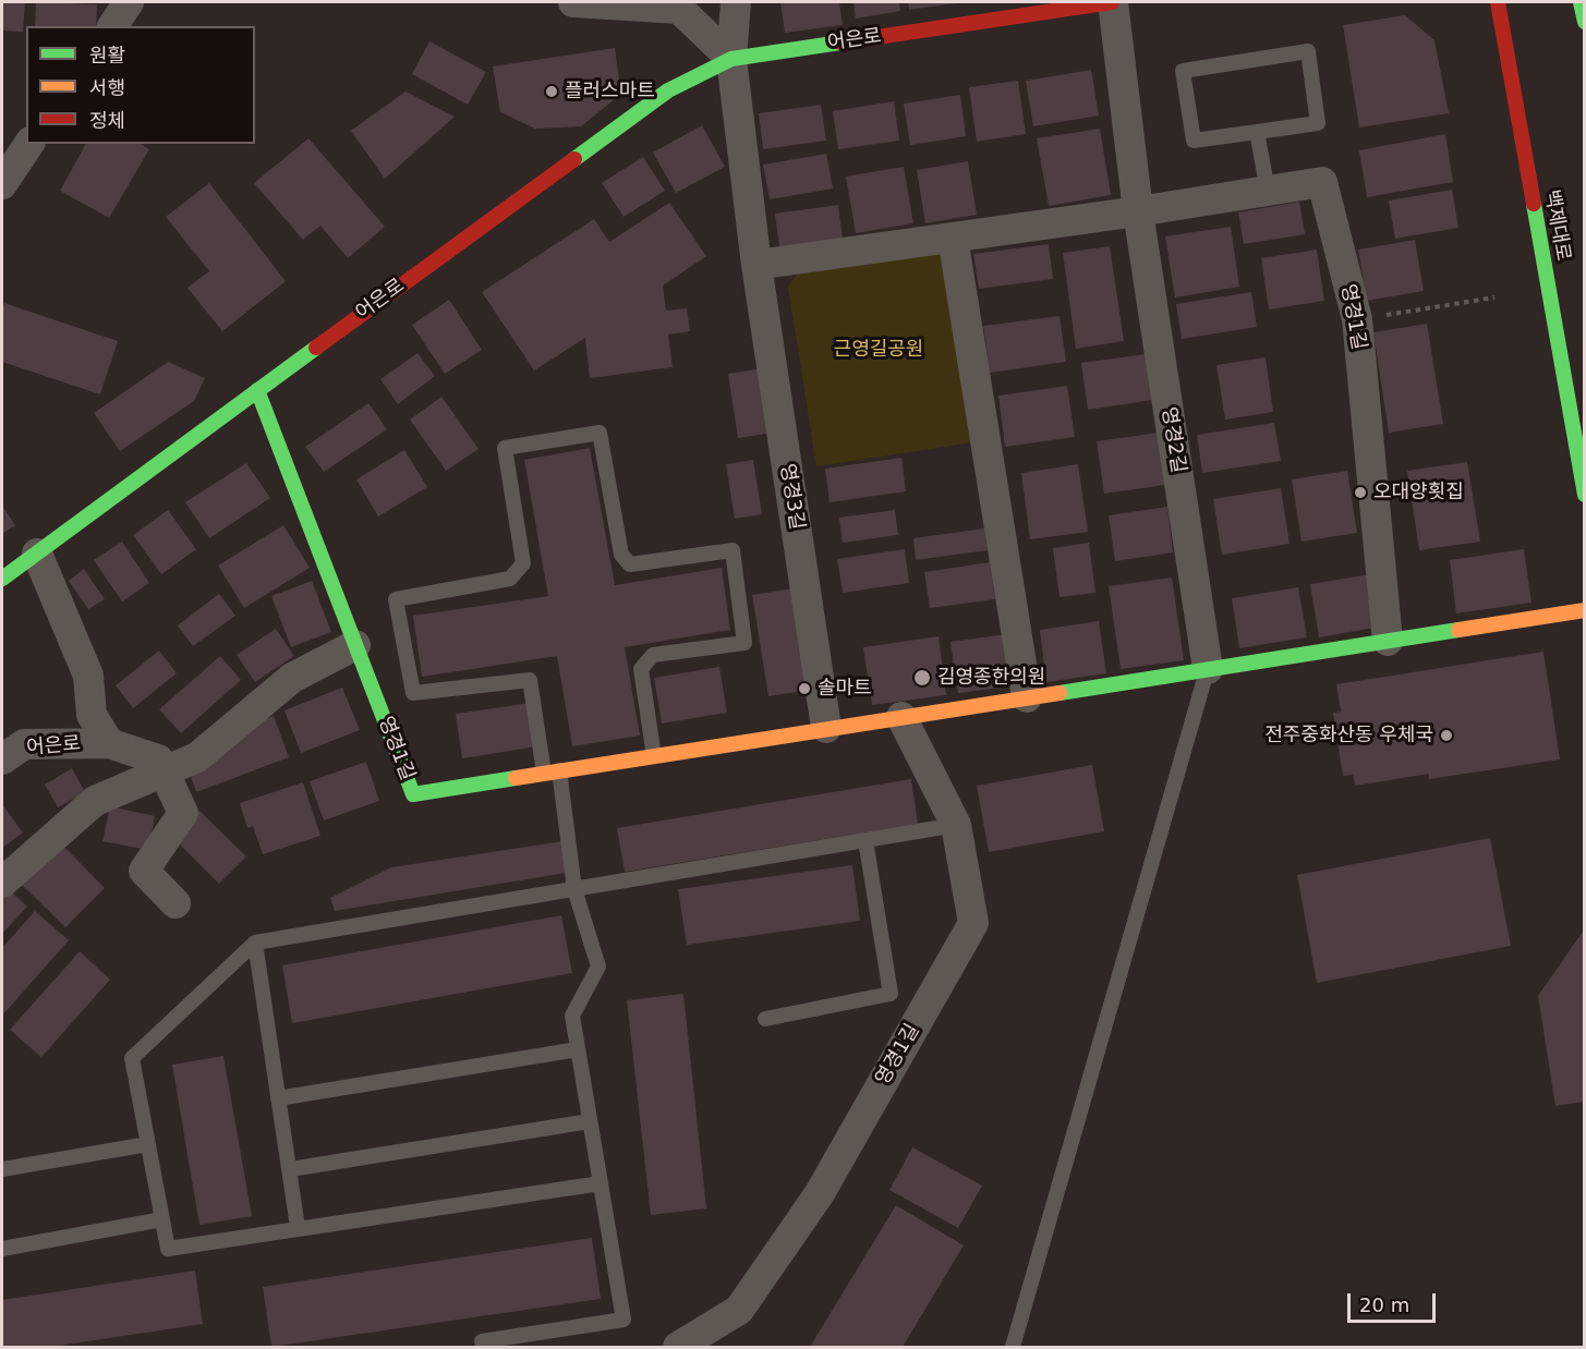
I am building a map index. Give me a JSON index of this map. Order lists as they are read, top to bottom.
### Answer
{
  "streets": {
    "street": [
      "어은로",
      "백제대로",
      "영경1길",
      "영경2길",
      "영경3길"
    ]
  },
  "crossings": [
    ["어은로", "영경1길"],
    ["어은로", "영경2길"],
    ["어은로", "영경3길"],
    ["영경1길", "영경2길"],
    ["영경1길", "영경3길"]
  ],
  "parks": ["근영길공원"],
  "places": [
    "플러스마트",
    "오대양횟집",
    "김영종한의원",
    "솔마트",
    "전주중화산동 우체국"
  ],
  "legend": ["원활", "서행", "정체"],
  "scale_bar": "20 m"
}
